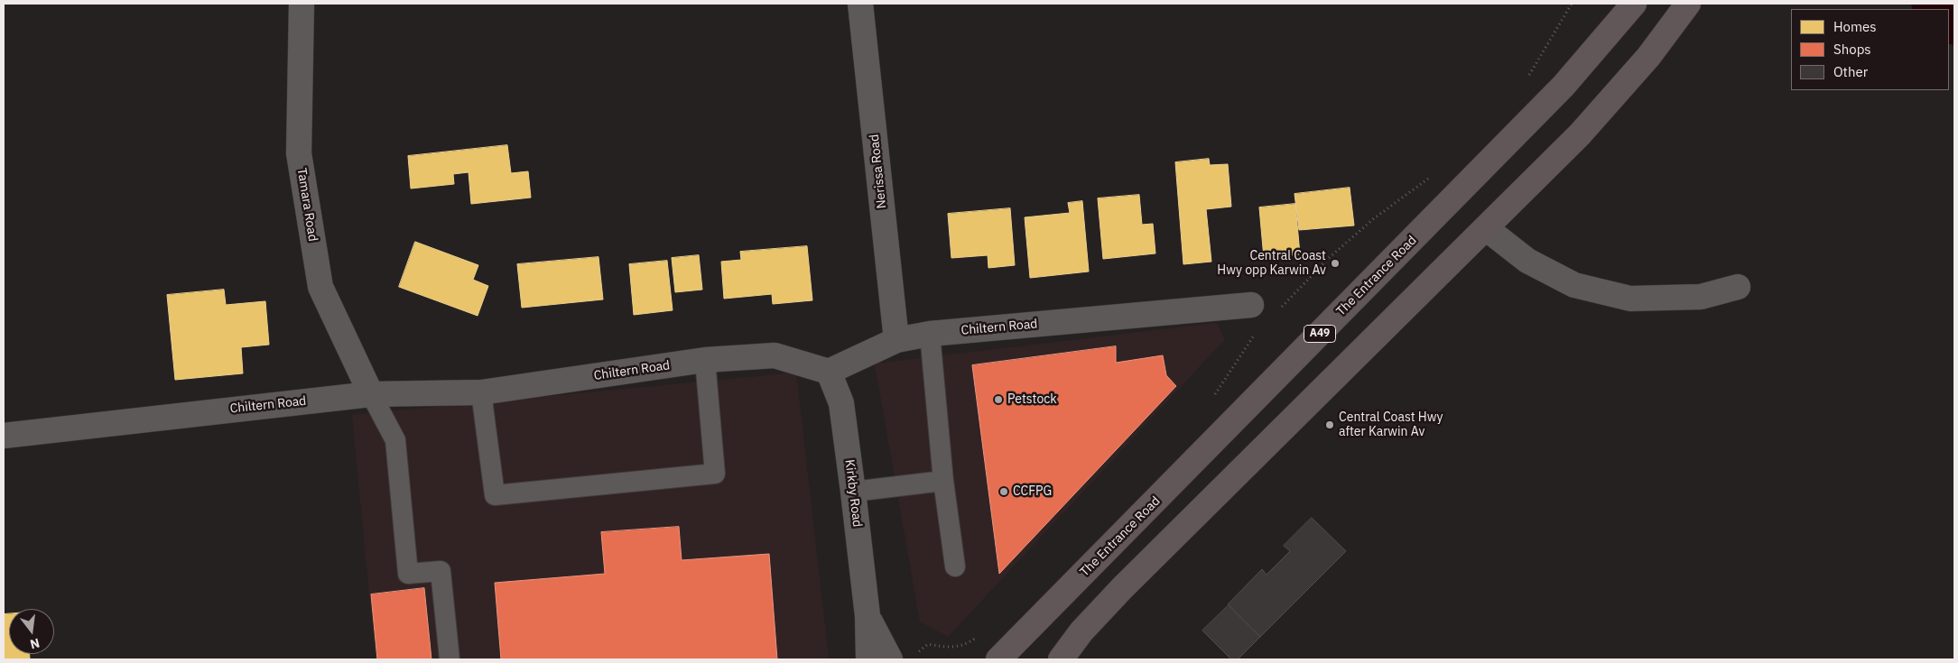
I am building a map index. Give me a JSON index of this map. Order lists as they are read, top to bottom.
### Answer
{
  "streets": {
    "highway": ["The Entrance Road", "A49"],
    "street": [
      "Nerissa Road",
      "Tamara Road",
      "Chiltern Road",
      "Kirkby Road"
    ]
  },
  "crossings": [
    ["Nerissa Road", "Chiltern Road"],
    ["Tamara Road", "Chiltern Road"],
    ["Chiltern Road", "Kirkby Road"]
  ],
  "places": [
    "Central Coast Hwy opp Karwin Av",
    "Petstock",
    "Central Coast Hwy after Karwin Av",
    "CCFPG"
  ],
  "legend": ["Homes", "Shops", "Other"],
  "north": "bottom"
}
